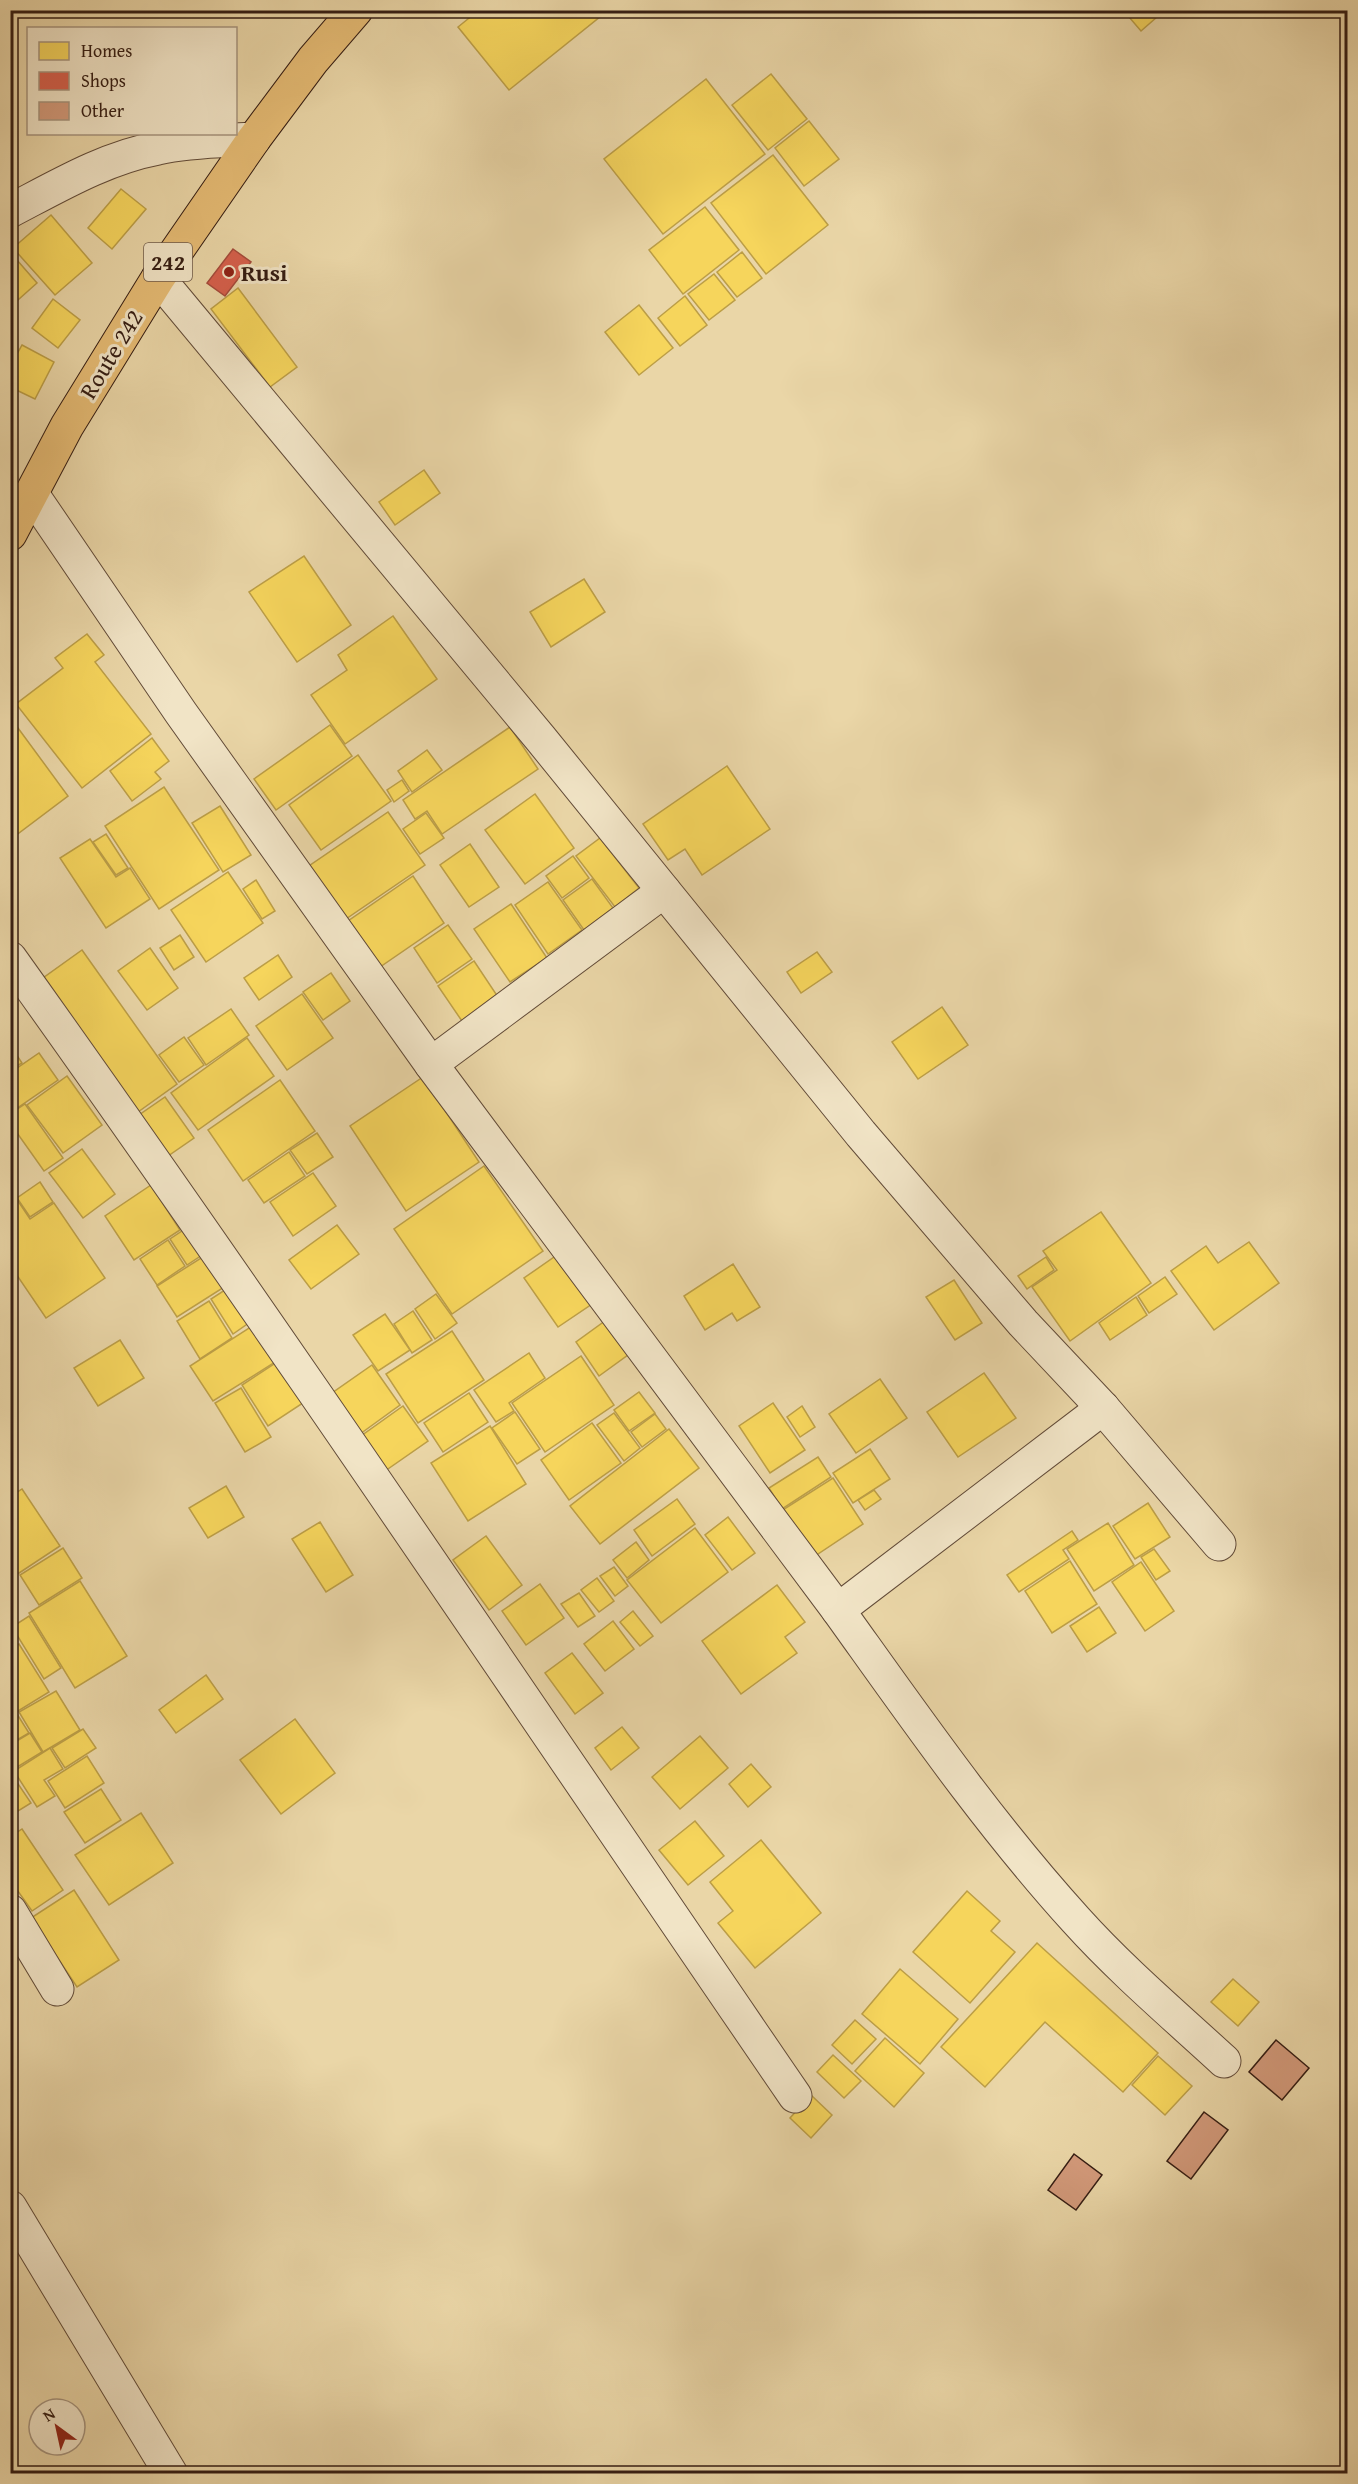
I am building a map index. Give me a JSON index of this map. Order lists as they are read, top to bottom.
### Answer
{
  "streets": {
    "main road": ["242", "Route 242"]
  },
  "places": ["Rusi"],
  "legend": ["Homes", "Shops", "Other"],
  "north": "top left"
}
